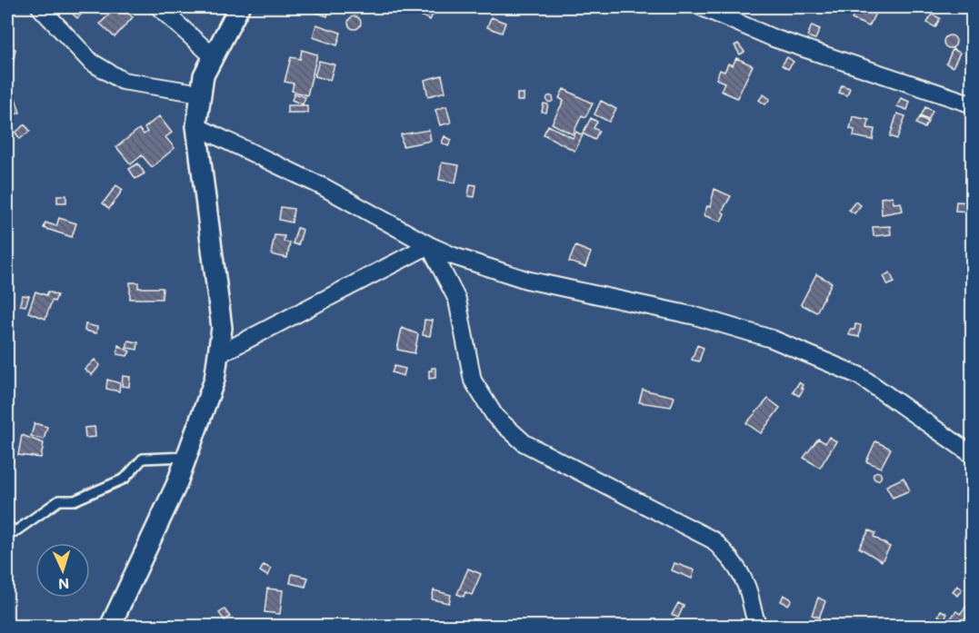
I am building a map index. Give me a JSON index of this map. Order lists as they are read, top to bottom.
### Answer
{
  "north": "bottom"
}
